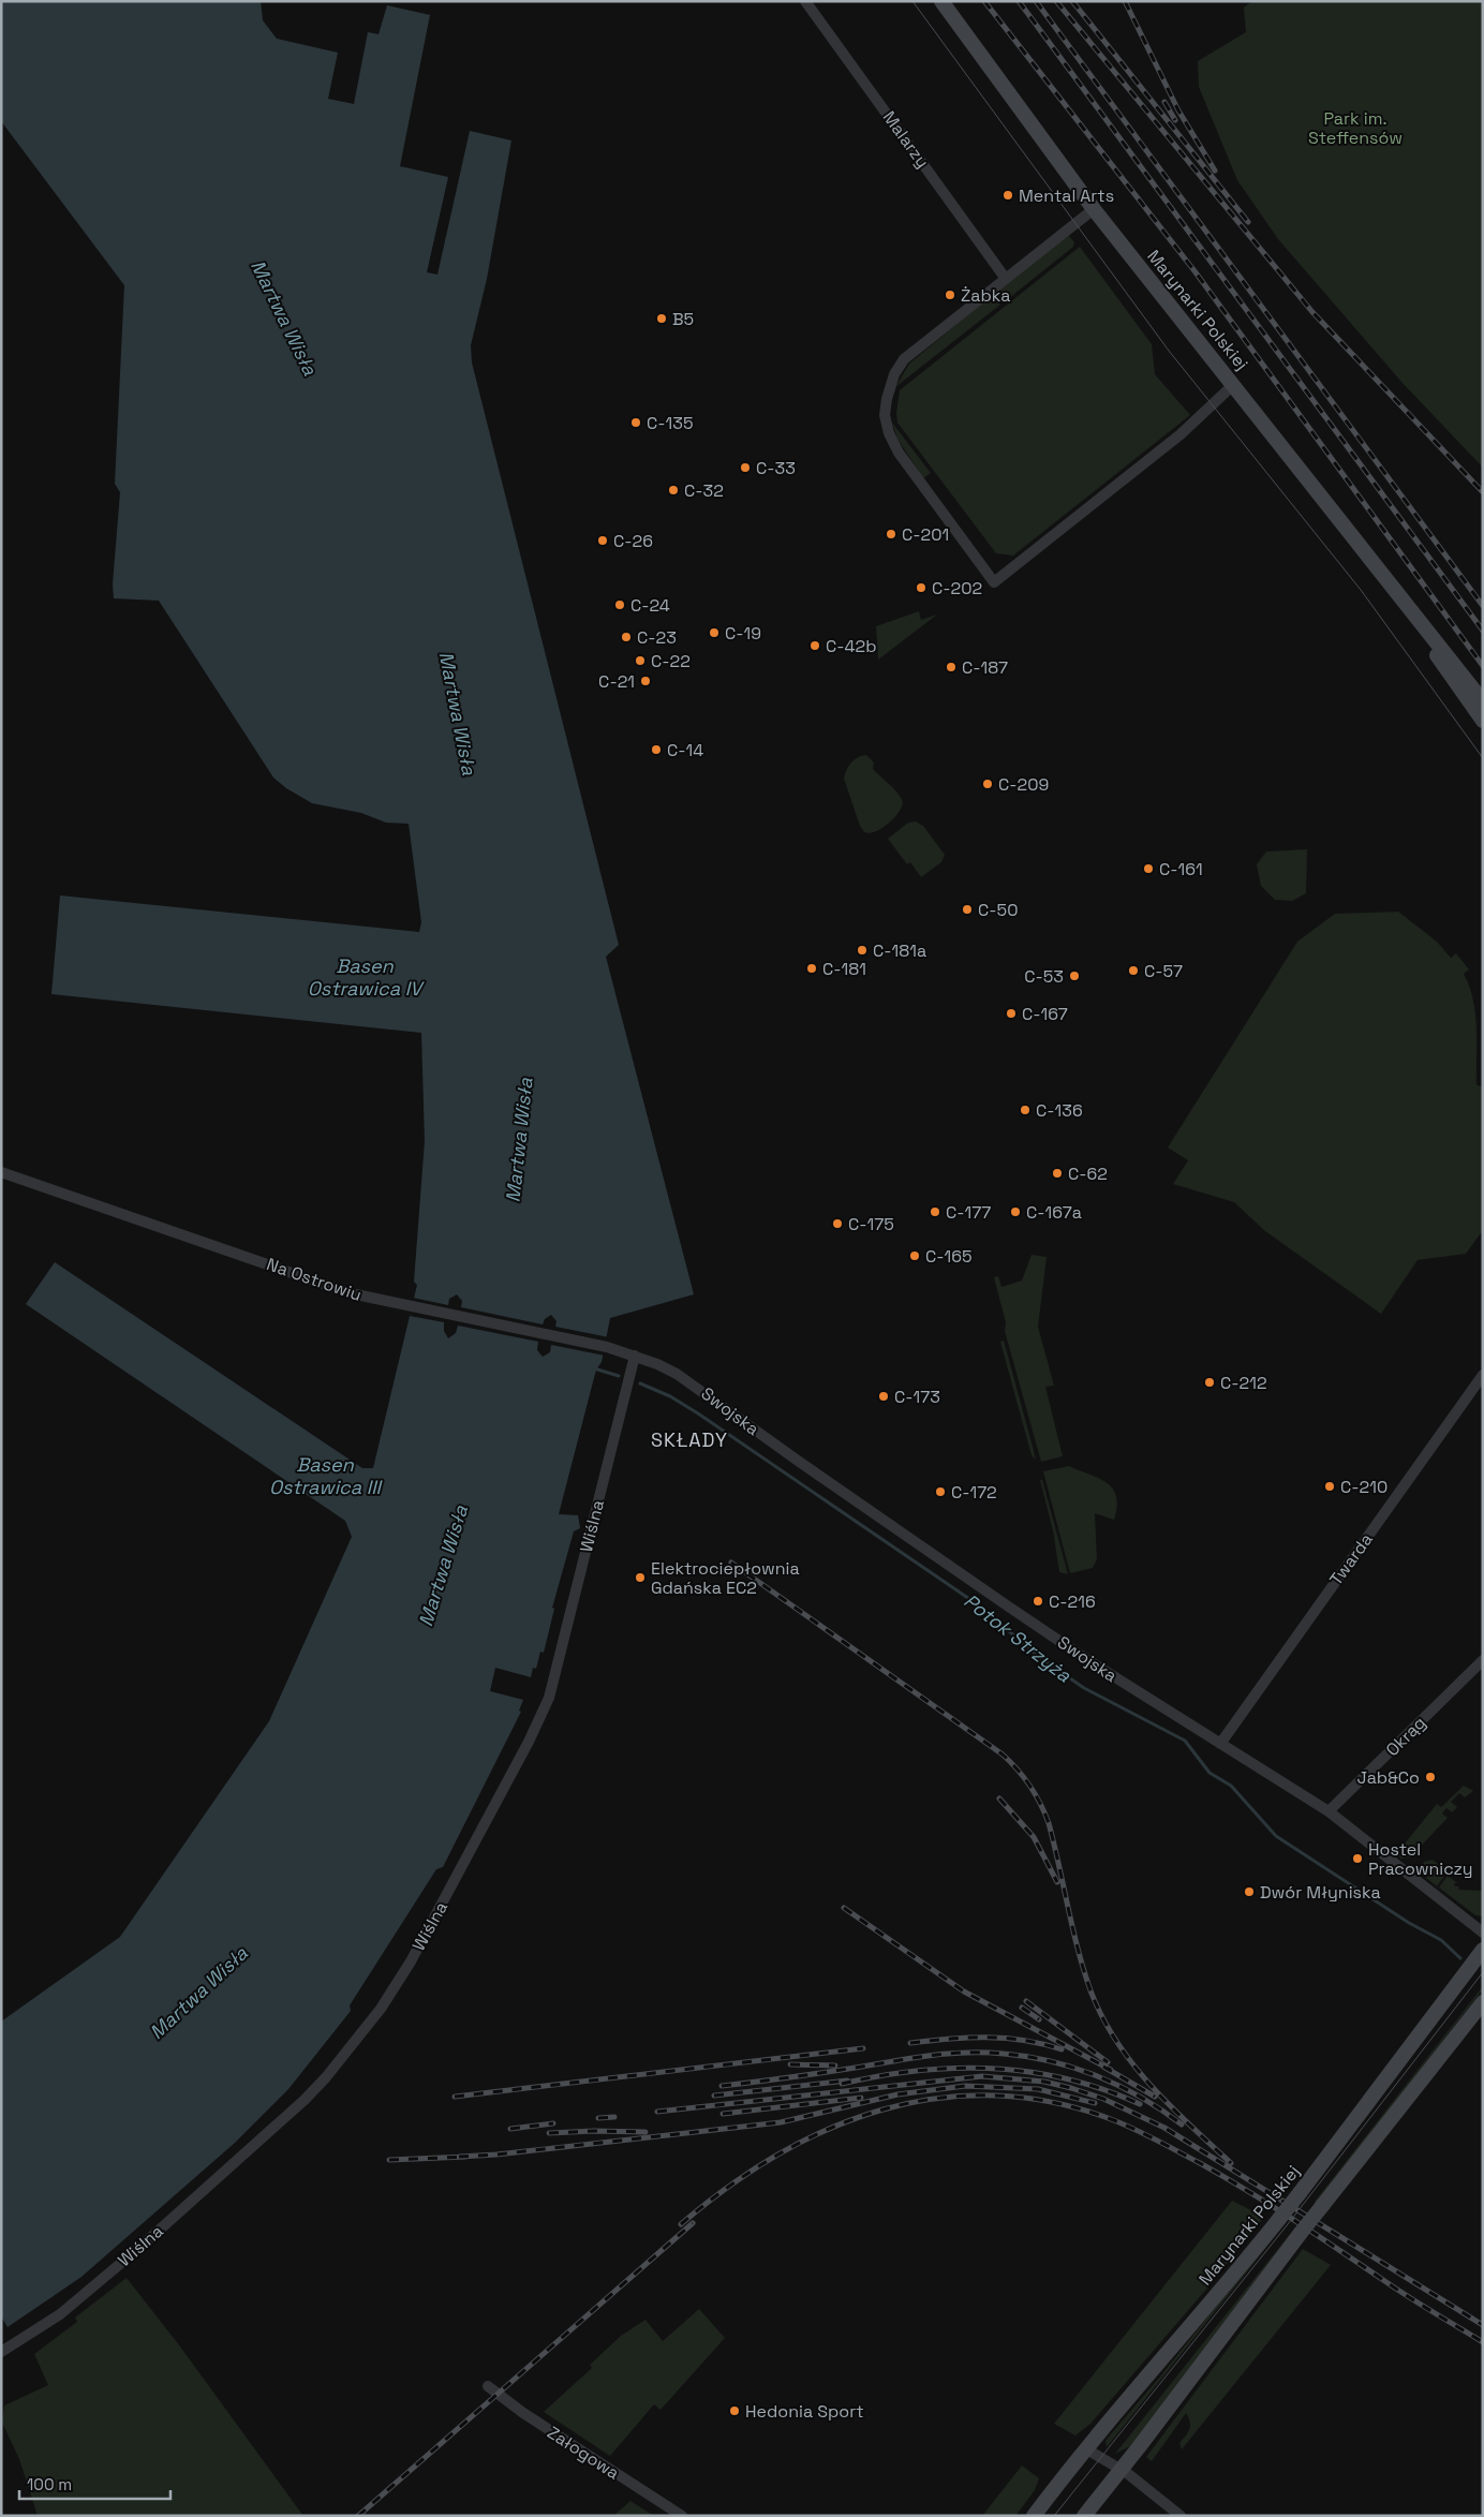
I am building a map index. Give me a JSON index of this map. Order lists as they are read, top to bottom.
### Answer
{
  "streets": {
    "main road": ["Marynarki Polskiej"],
    "street": [
      "Malarzy",
      "Na Ostrowiu",
      "Swojska",
      "Wiślna",
      "Twarda",
      "Okrąg",
      "Załogowa"
    ]
  },
  "crossings": [
    ["Na Ostrowiu", "Swojska"],
    ["Na Ostrowiu", "Wiślna"],
    ["Swojska", "Wiślna"],
    ["Swojska", "Twarda"],
    ["Swojska", "Okrąg"]
  ],
  "districts": ["SKŁADY"],
  "water": [
    "Martwa Wisła",
    "Basen Ostrawica IV",
    "Basen Ostrawica III",
    "Potok Strzyża"
  ],
  "parks": ["Park im. Steffensów"],
  "places": [
    "Mental Arts",
    "Żabka",
    "B5",
    "C-135",
    "C-33",
    "C-32",
    "C-201",
    "C-26",
    "C-202",
    "C-24",
    "C-19",
    "C-23",
    "C-42b",
    "C-22",
    "C-187",
    "C-21",
    "C-14",
    "C-209",
    "C-161",
    "C-50",
    "C-181a",
    "C-181",
    "C-57",
    "C-53",
    "C-167",
    "C-136",
    "C-62",
    "C-177",
    "C-167a",
    "C-175",
    "C-165",
    "C-212",
    "C-173",
    "C-210",
    "C-172",
    "Elektrociepłownia Gdańska EC2",
    "C-216",
    "Jab&Co",
    "Hostel Pracowniczy",
    "Dwór Młyniska",
    "Hedonia Sport"
  ],
  "scale_bar": "100 m"
}
